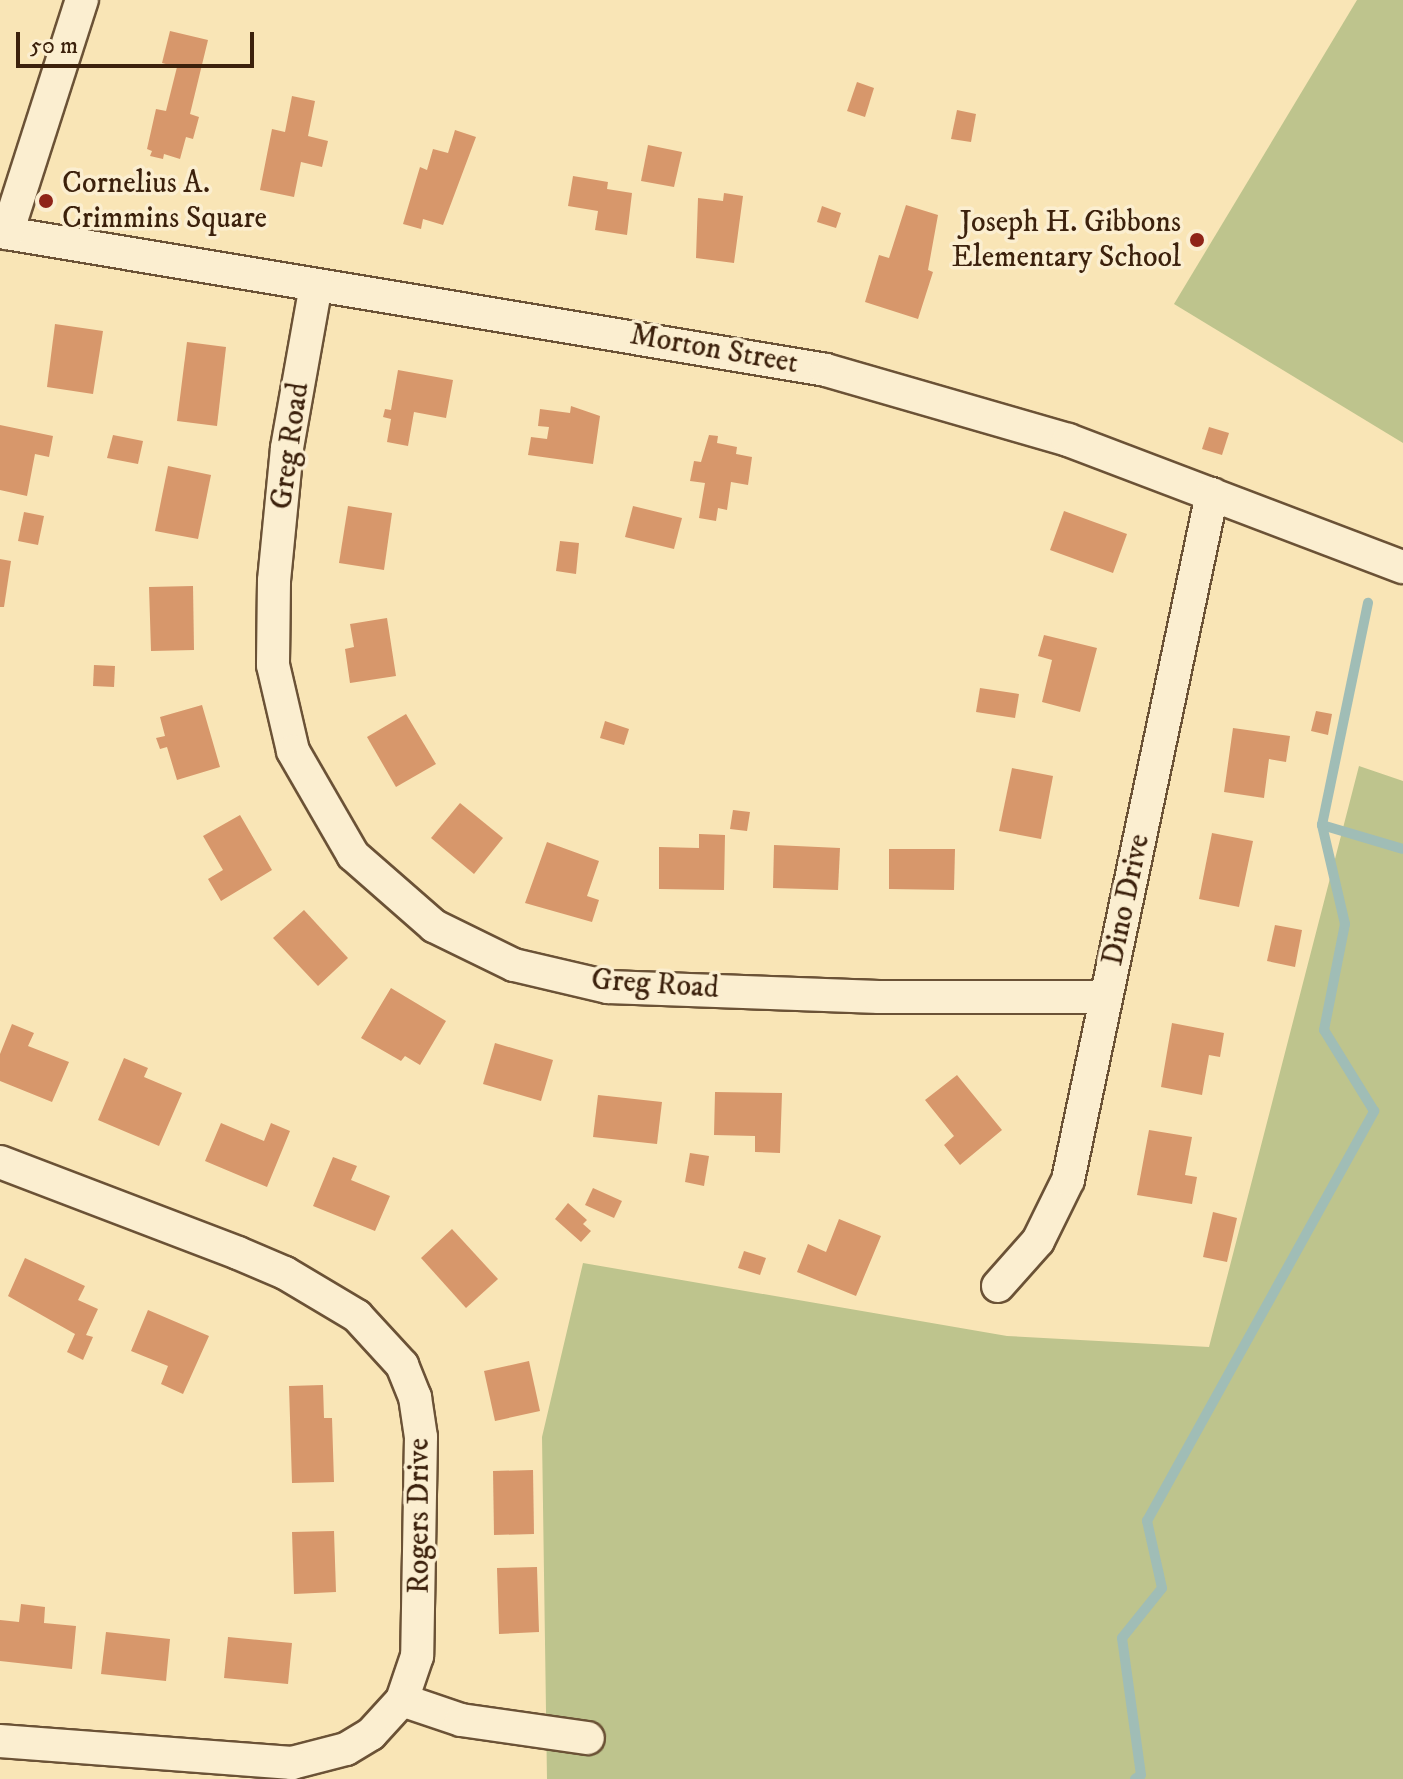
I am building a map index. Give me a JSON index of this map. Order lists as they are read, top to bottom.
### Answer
{
  "streets": {
    "street": [
      "Morton Street",
      "Greg Road",
      "Dino Drive",
      "Rogers Drive"
    ]
  },
  "crossings": [
    ["Morton Street", "Greg Road"],
    ["Morton Street", "Dino Drive"],
    ["Greg Road", "Dino Drive"]
  ],
  "places": ["Cornelius A. Crimmins Square", "Joseph H. Gibbons Elementary School"],
  "scale_bar": "50 m"
}
